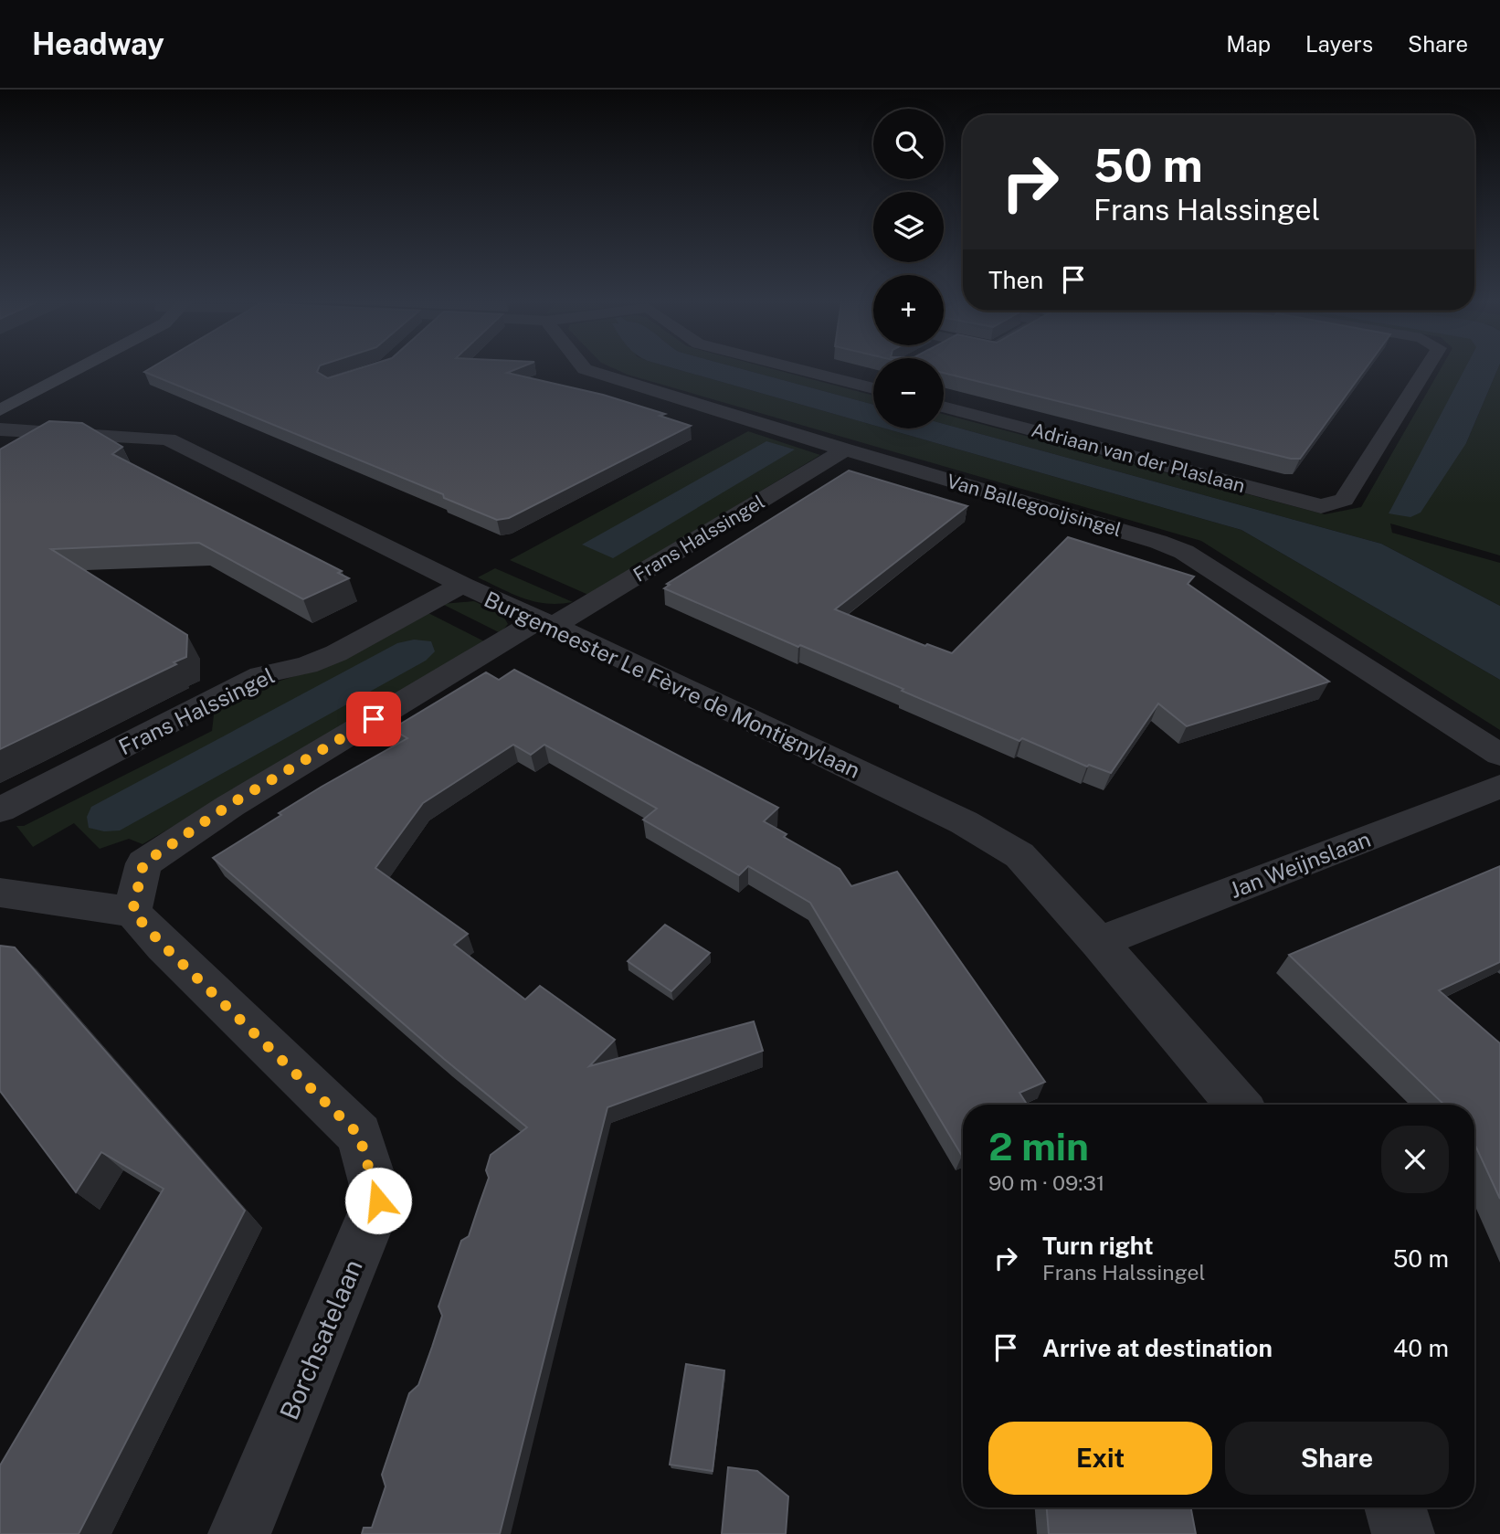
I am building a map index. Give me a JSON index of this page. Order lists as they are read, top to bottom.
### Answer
{
  "streets": {
    "street": [
      "Adriaan van der Plaslaan",
      "Van Ballegooijsingel",
      "Frans Halssingel",
      "Burgemeester Le Fèvre de Montignylaan",
      "Jan Weijnslaan",
      "Borchsatelaan"
    ]
  },
  "crossings": [
    ["Van Ballegooijsingel", "Frans Halssingel"],
    ["Frans Halssingel", "Burgemeester Le Fèvre de Montignylaan"],
    ["Frans Halssingel", "Borchsatelaan"],
    ["Burgemeester Le Fèvre de Montignylaan", "Jan Weijnslaan"]
  ],
  "page": {
    "header": "Headway",
    "nav": ["Map", "Layers", "Share"],
    "map_buttons": ["+", "−"],
    "turn": ["50 m", "Frans Halssingel"],
    "then": "Then",
    "heading": ["2 min", "90 m · 09:31"],
    "list": [
      {
        "name": "Turn right",
        "note": "Frans Halssingel",
        "value": "50 m"
      },
      {
        "name": "Arrive at destination",
        "value": "40 m"
      }
    ],
    "buttons": ["Exit", "Share"]
  }
}
